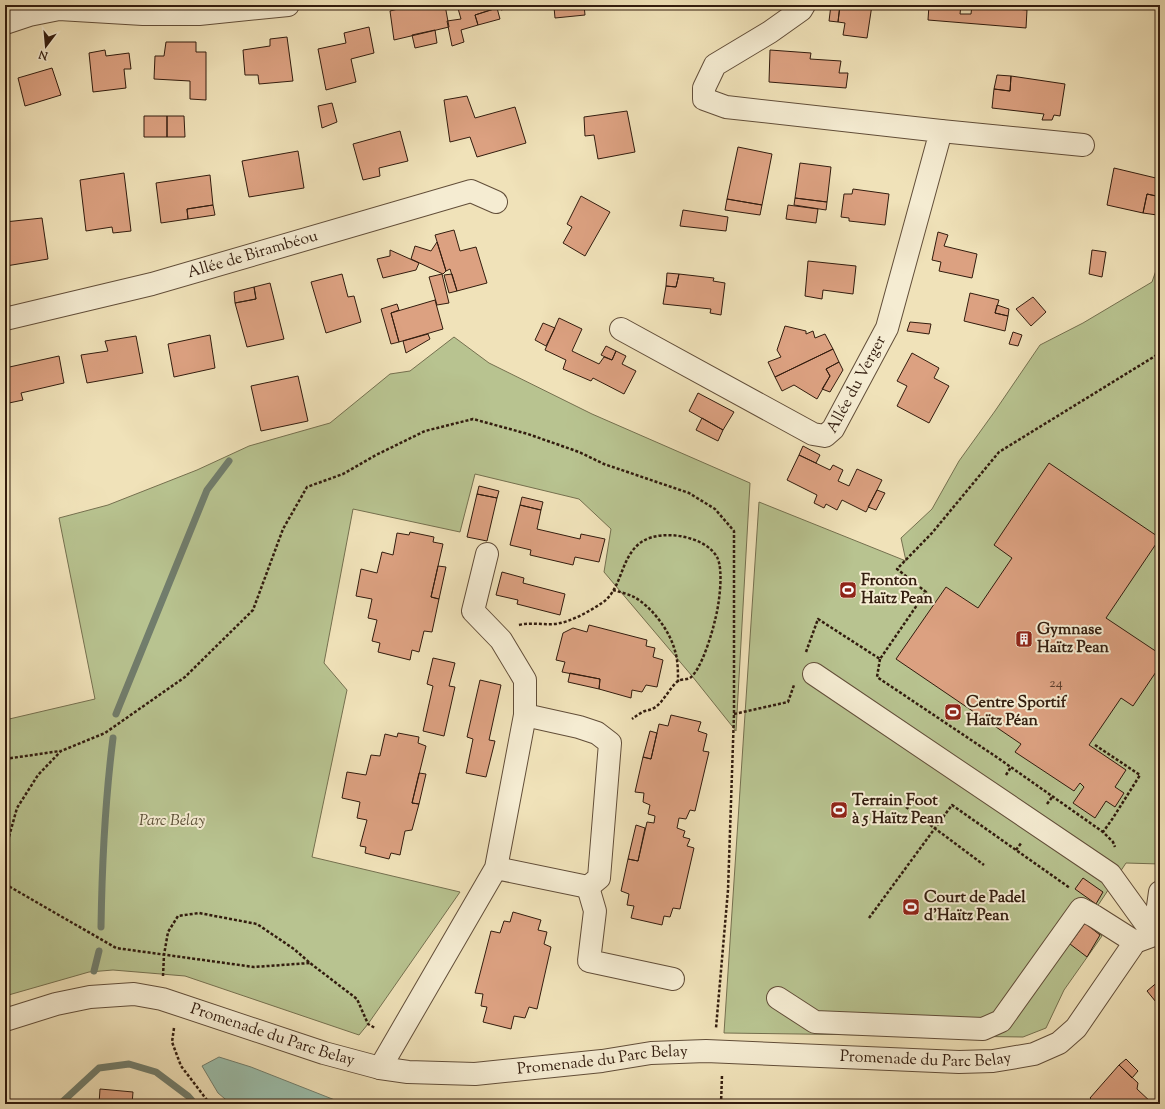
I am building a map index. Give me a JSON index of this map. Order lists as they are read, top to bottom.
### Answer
{
  "streets": {
    "street": ["Allée de Birambéou", "Allée du Verger", "Promenade du Parc Belay"]
  },
  "parks": ["Parc Belay"],
  "places": {
    "sports": [
      "Fronton Haïtz Pean",
      "Centre Sportif Haïtz Péan",
      "Terrain Foot à 5 Haïtz Pean",
      "Court de Padel d'Haïtz Pean"
    ],
    "building": ["Gymnase Haïtz Pean"]
  },
  "house_numbers": ["24"],
  "north": "bottom"
}
